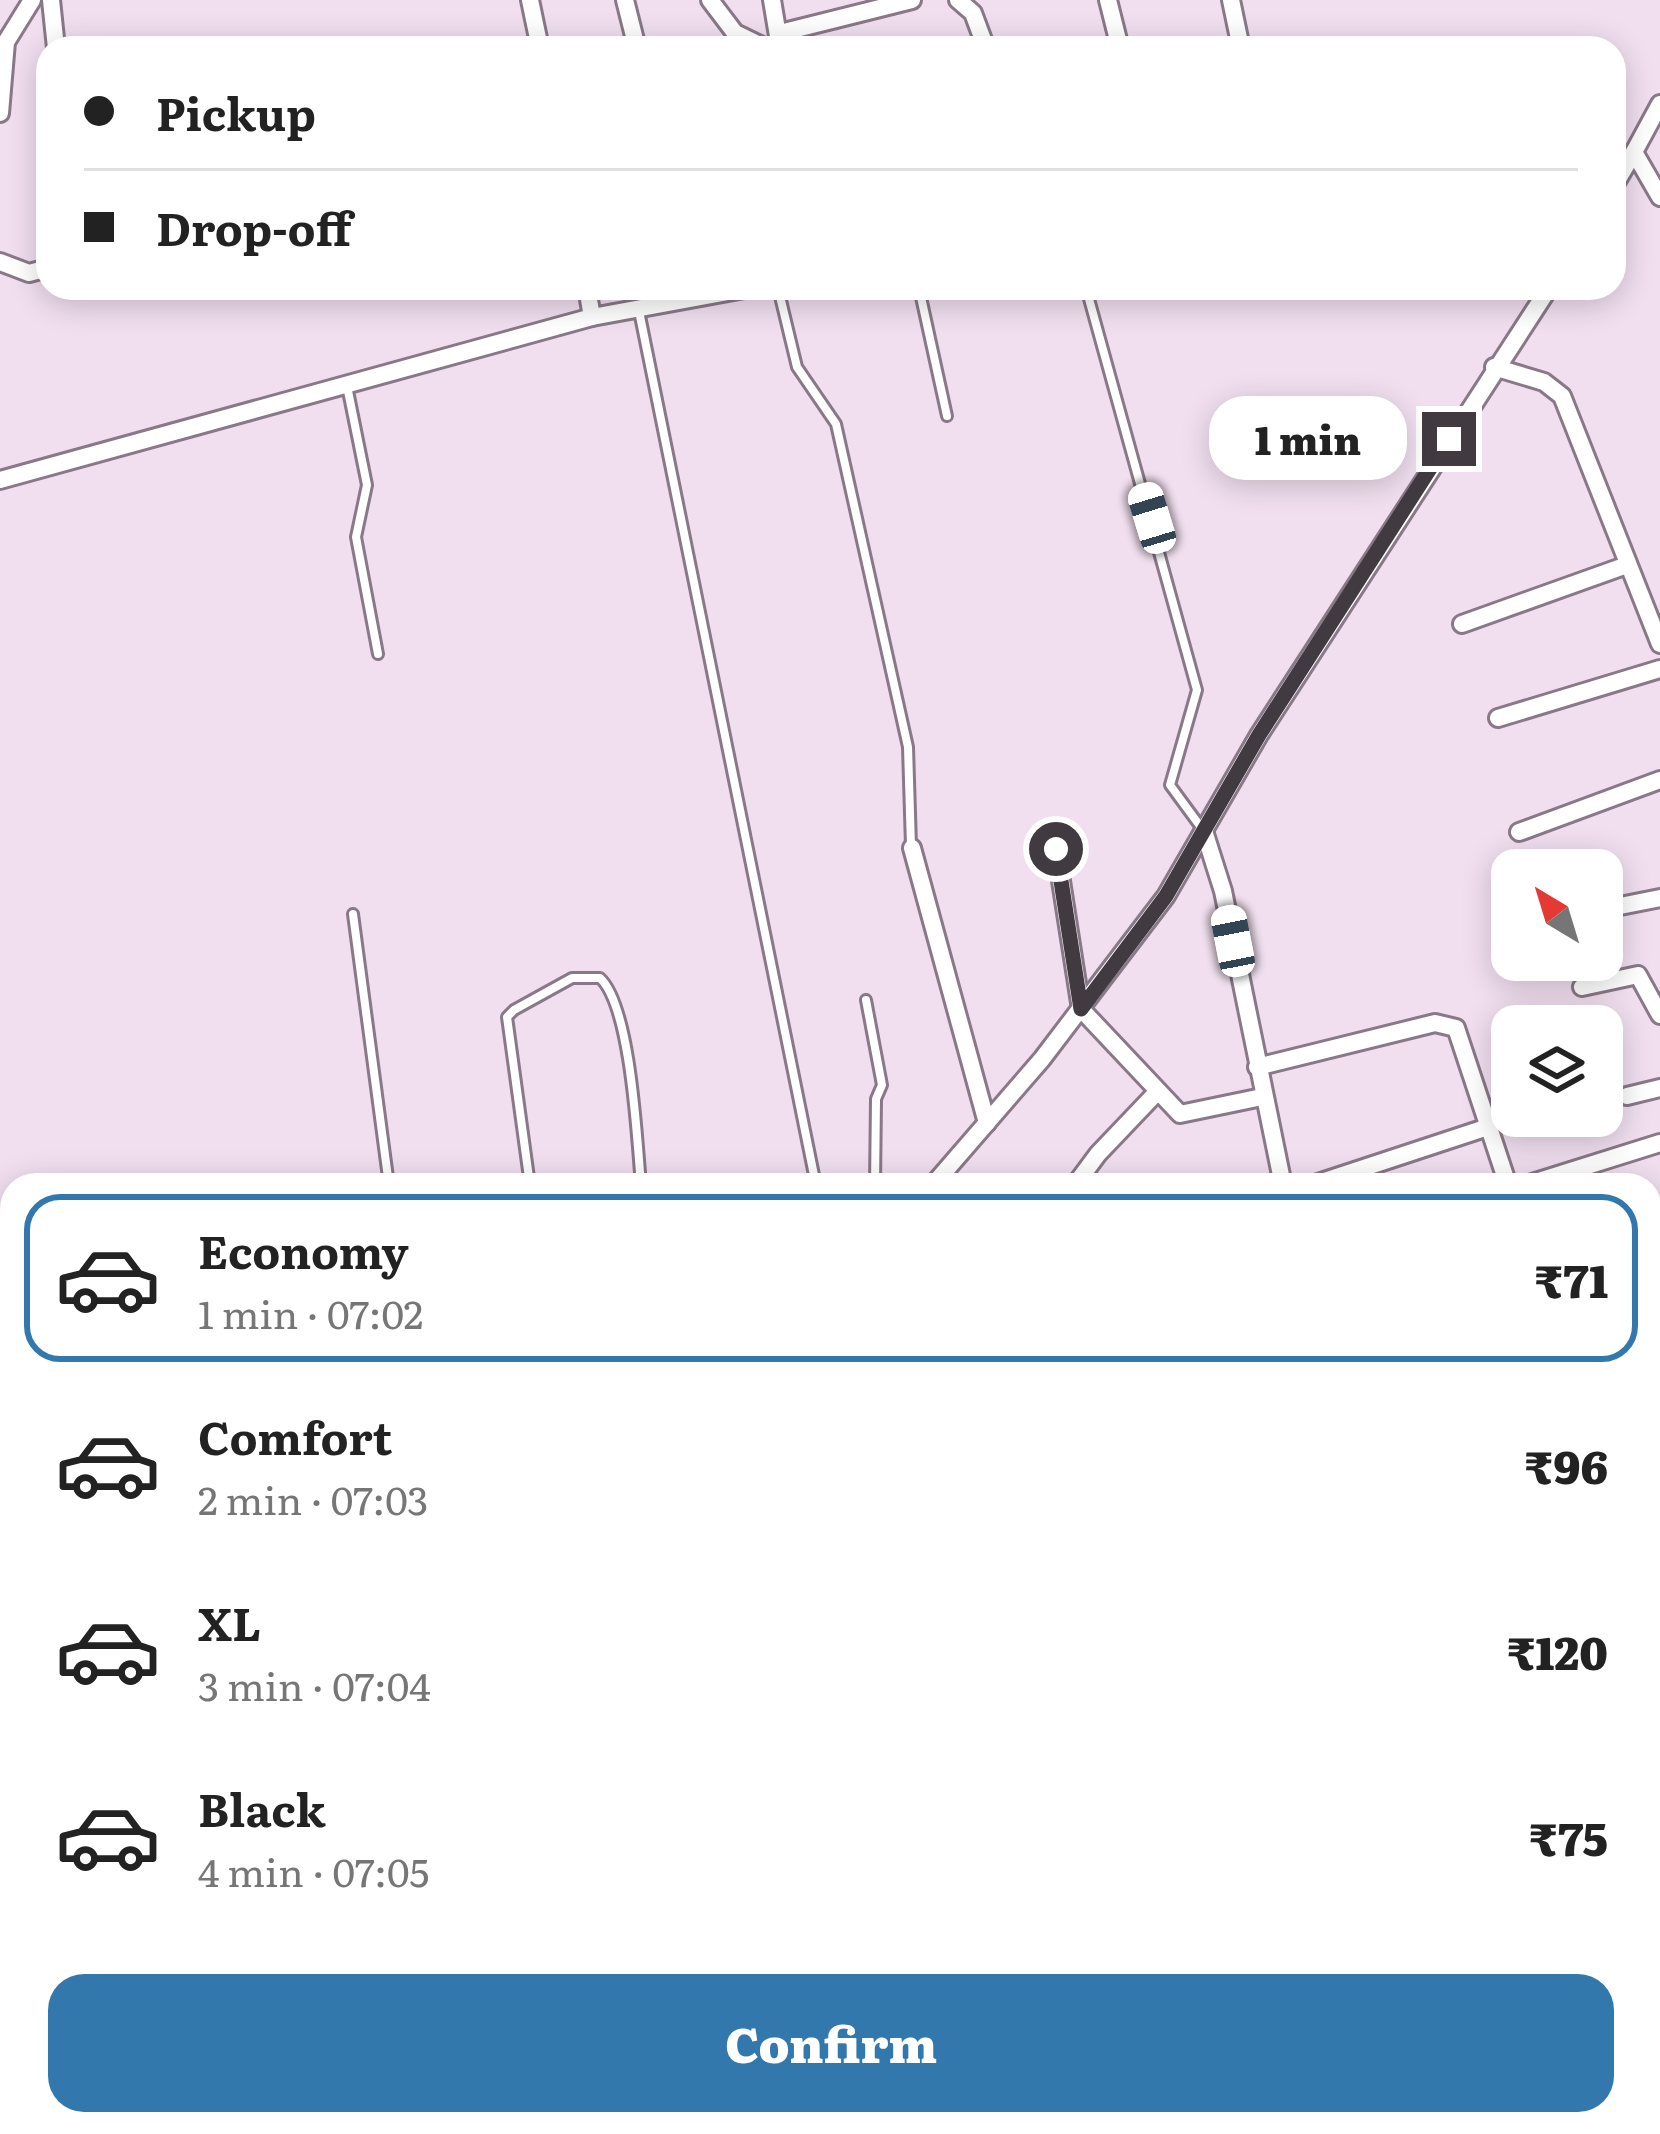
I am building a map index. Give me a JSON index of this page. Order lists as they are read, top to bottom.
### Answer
{
  "north": "top left",
  "page": {
    "banner": ["Pickup", "Drop-off"],
    "bubble": "1 min",
    "list": [
      {
        "name": "Economy",
        "note": "1 min · 07:02",
        "value": "₹71"
      },
      {
        "name": "Comfort",
        "note": "2 min · 07:03",
        "value": "₹96"
      },
      {
        "name": "XL",
        "note": "3 min · 07:04",
        "value": "₹120"
      },
      {
        "name": "Black",
        "note": "4 min · 07:05",
        "value": "₹75"
      }
    ],
    "buttons": "Confirm"
  }
}
